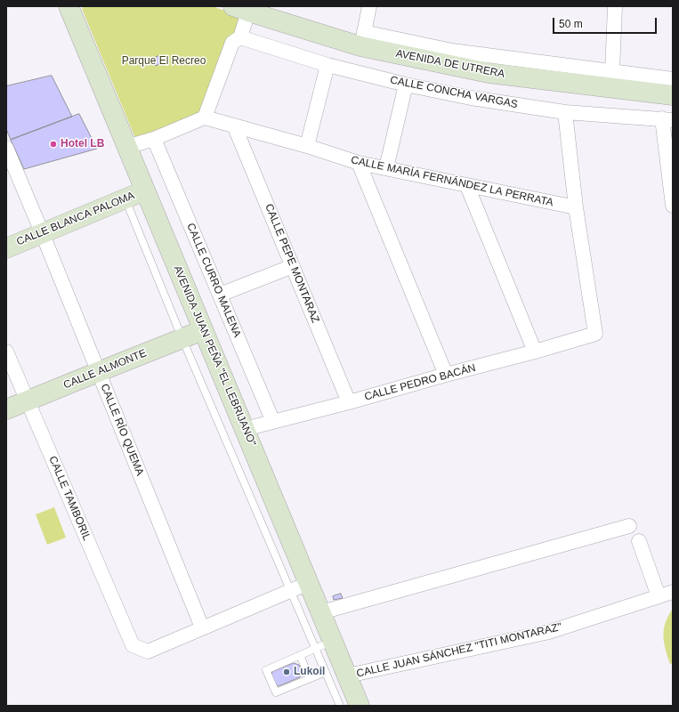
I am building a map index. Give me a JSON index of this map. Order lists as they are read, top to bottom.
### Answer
{
  "streets": {
    "street": [
      "AVENIDA DE UTRERA",
      "CALLE CONCHA VARGAS",
      "CALLE MARÍA FERNÁNDEZ LA PERRATA",
      "CALLE BLANCA PALOMA",
      "CALLE PEPE MONTARAZ",
      "CALLE CURRO MALENA",
      "AVENIDA JUAN PEÑA \"EL LEBRIJANO\"",
      "CALLE ALMONTE",
      "CALLE PEDRO BACÁN",
      "CALLE RÍO QUEMA",
      "CALLE TAMBORIL",
      "CALLE JUAN SÁNCHEZ \"TITI MONTARAZ\""
    ]
  },
  "crossings": [
    ["CALLE MARÍA FERNÁNDEZ LA PERRATA", "CALLE PEPE MONTARAZ"],
    ["CALLE MARÍA FERNÁNDEZ LA PERRATA", "CALLE PEDRO BACÁN"],
    ["CALLE BLANCA PALOMA", "AVENIDA JUAN PEÑA \"EL LEBRIJANO\""],
    ["CALLE BLANCA PALOMA", "CALLE RÍO QUEMA"],
    ["CALLE PEPE MONTARAZ", "CALLE PEDRO BACÁN"],
    ["CALLE CURRO MALENA", "CALLE PEDRO BACÁN"],
    ["AVENIDA JUAN PEÑA \"EL LEBRIJANO\"", "CALLE ALMONTE"],
    ["AVENIDA JUAN PEÑA \"EL LEBRIJANO\"", "CALLE PEDRO BACÁN"],
    ["AVENIDA JUAN PEÑA \"EL LEBRIJANO\"", "CALLE JUAN SÁNCHEZ \"TITI MONTARAZ\""],
    ["CALLE ALMONTE", "CALLE RÍO QUEMA"],
    ["CALLE ALMONTE", "CALLE TAMBORIL"],
    ["CALLE RÍO QUEMA", "CALLE TAMBORIL"]
  ],
  "parks": ["Parque El Recreo"],
  "places": ["Hotel LB", "Lukoil"],
  "scale_bar": "50 m"
}
